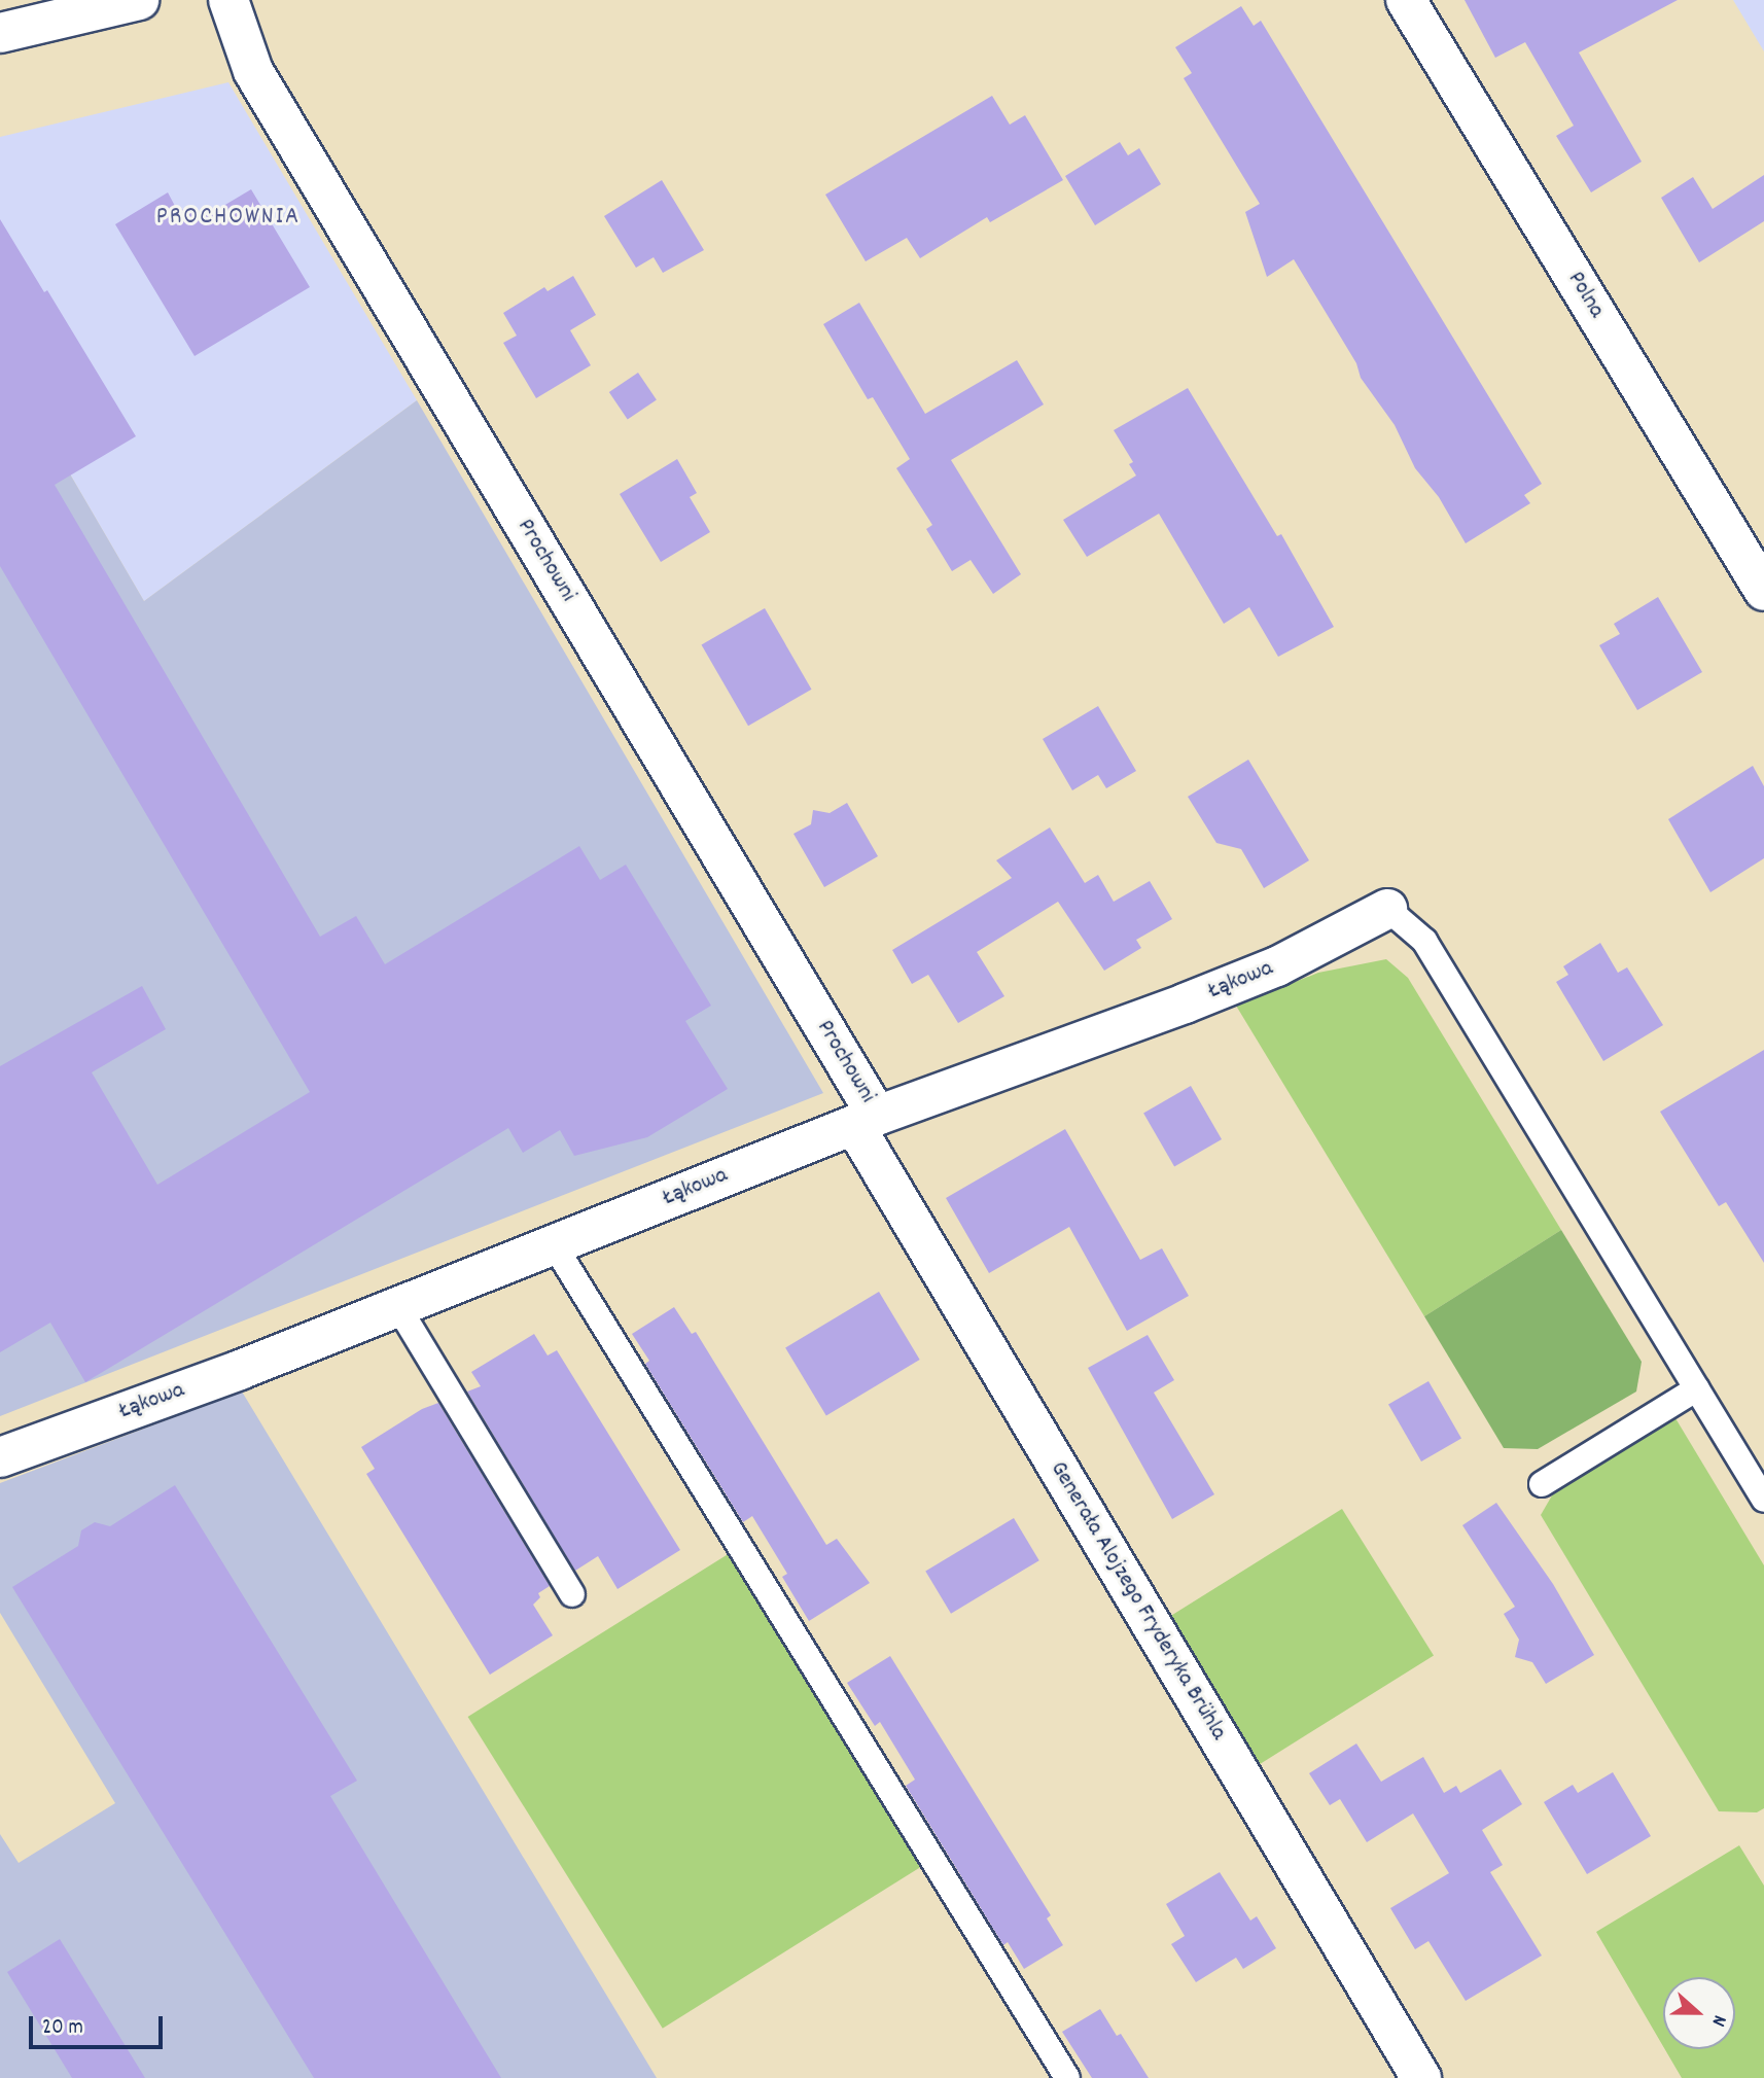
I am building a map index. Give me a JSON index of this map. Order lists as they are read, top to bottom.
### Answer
{
  "streets": {
    "street": [
      "Polna",
      "Prochowni",
      "Łąkowa",
      "Generała Alojzego Fryderyka Brühla"
    ]
  },
  "crossings": [
    ["Prochowni", "Łąkowa"],
    ["Prochowni", "Generała Alojzego Fryderyka Brühla"],
    ["Łąkowa", "Generała Alojzego Fryderyka Brühla"]
  ],
  "districts": ["PROCHOWNIA"],
  "scale_bar": "20 m",
  "north": "right"
}
